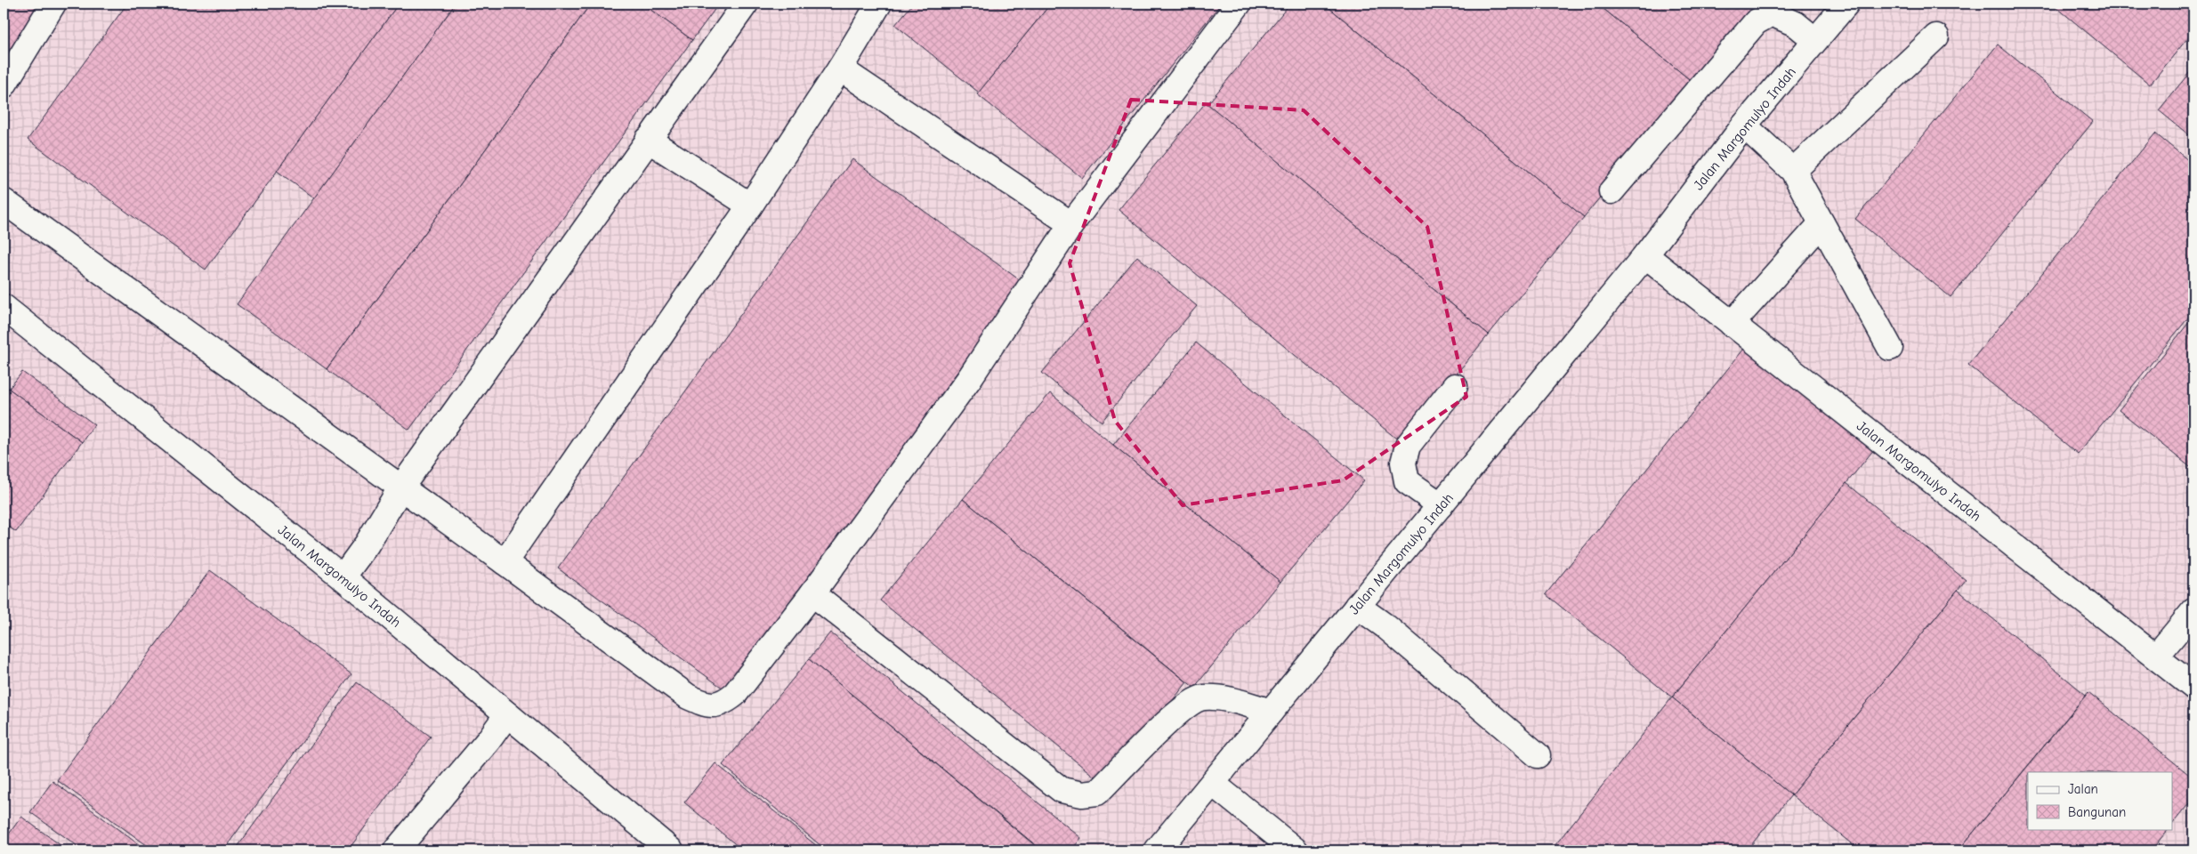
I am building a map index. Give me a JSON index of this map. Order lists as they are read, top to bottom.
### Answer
{
  "streets": {
    "street": ["Jalan Margomulyo Indah"]
  },
  "legend": ["Jalan", "Bangunan"]
}
